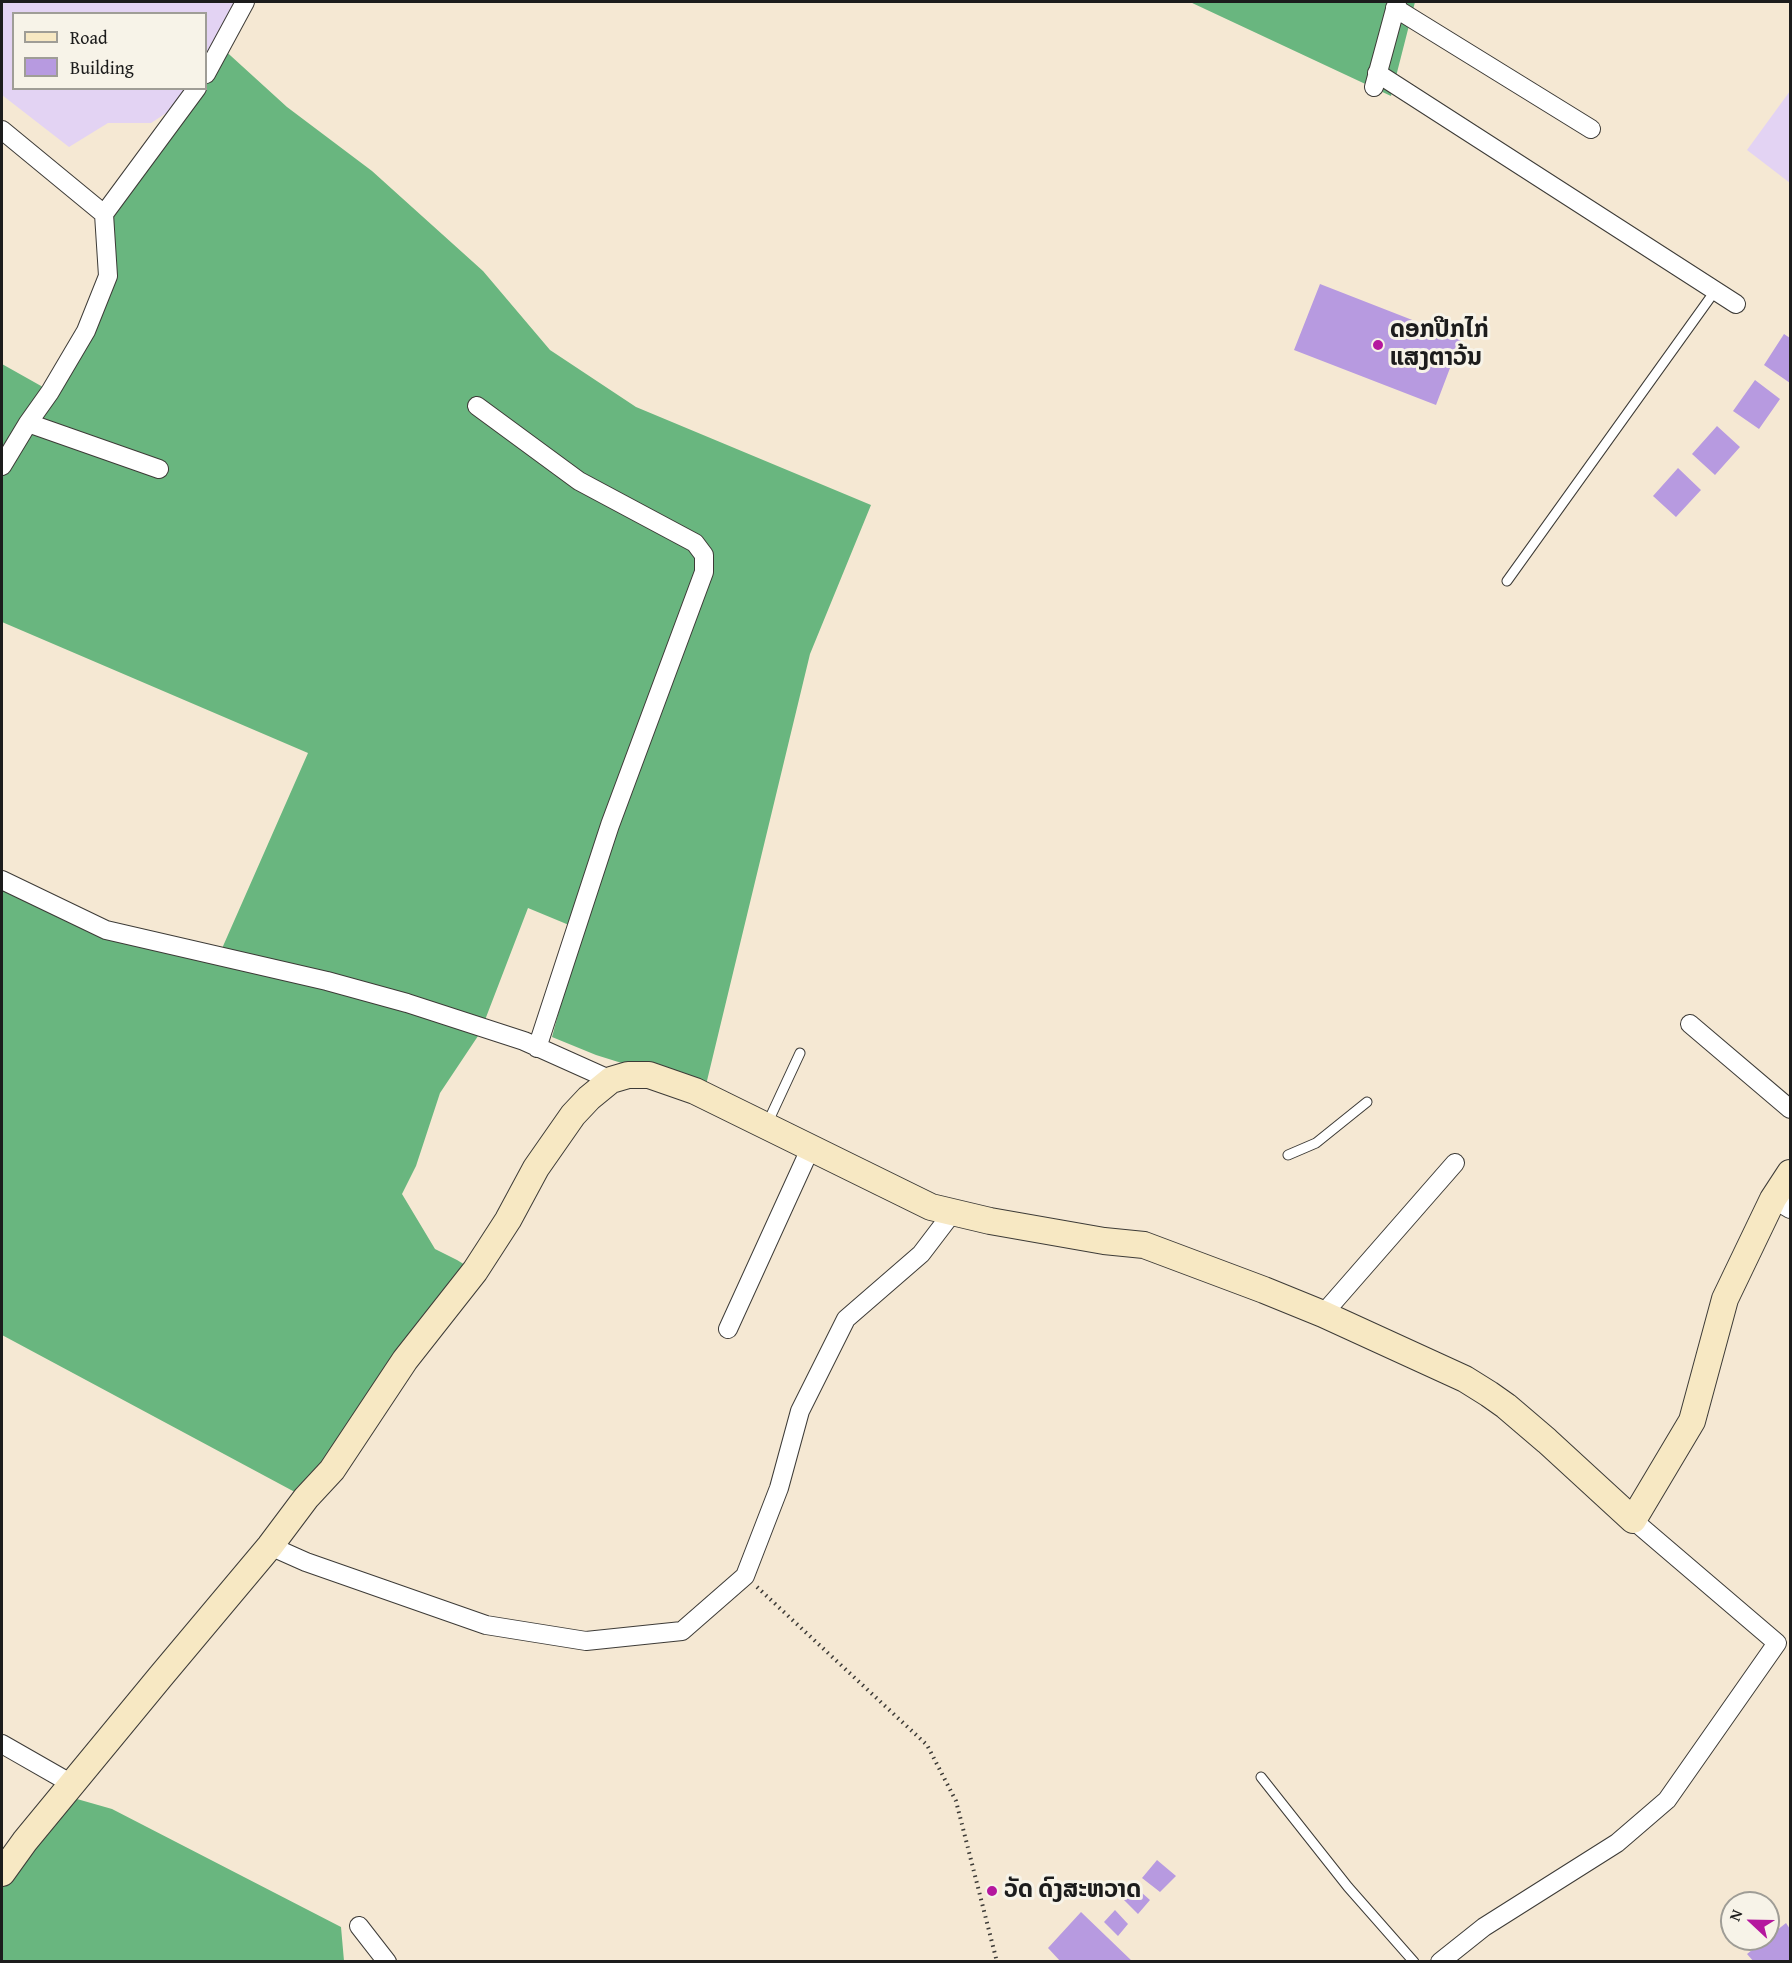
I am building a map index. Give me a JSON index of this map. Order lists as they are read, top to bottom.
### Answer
{
  "places": ["ດອກປີກໄກ່ ແສງຕາວ້ນ", "ວັດ ດົງສະຫວາດ"],
  "legend": ["Road", "Building"],
  "north": "left"
}
